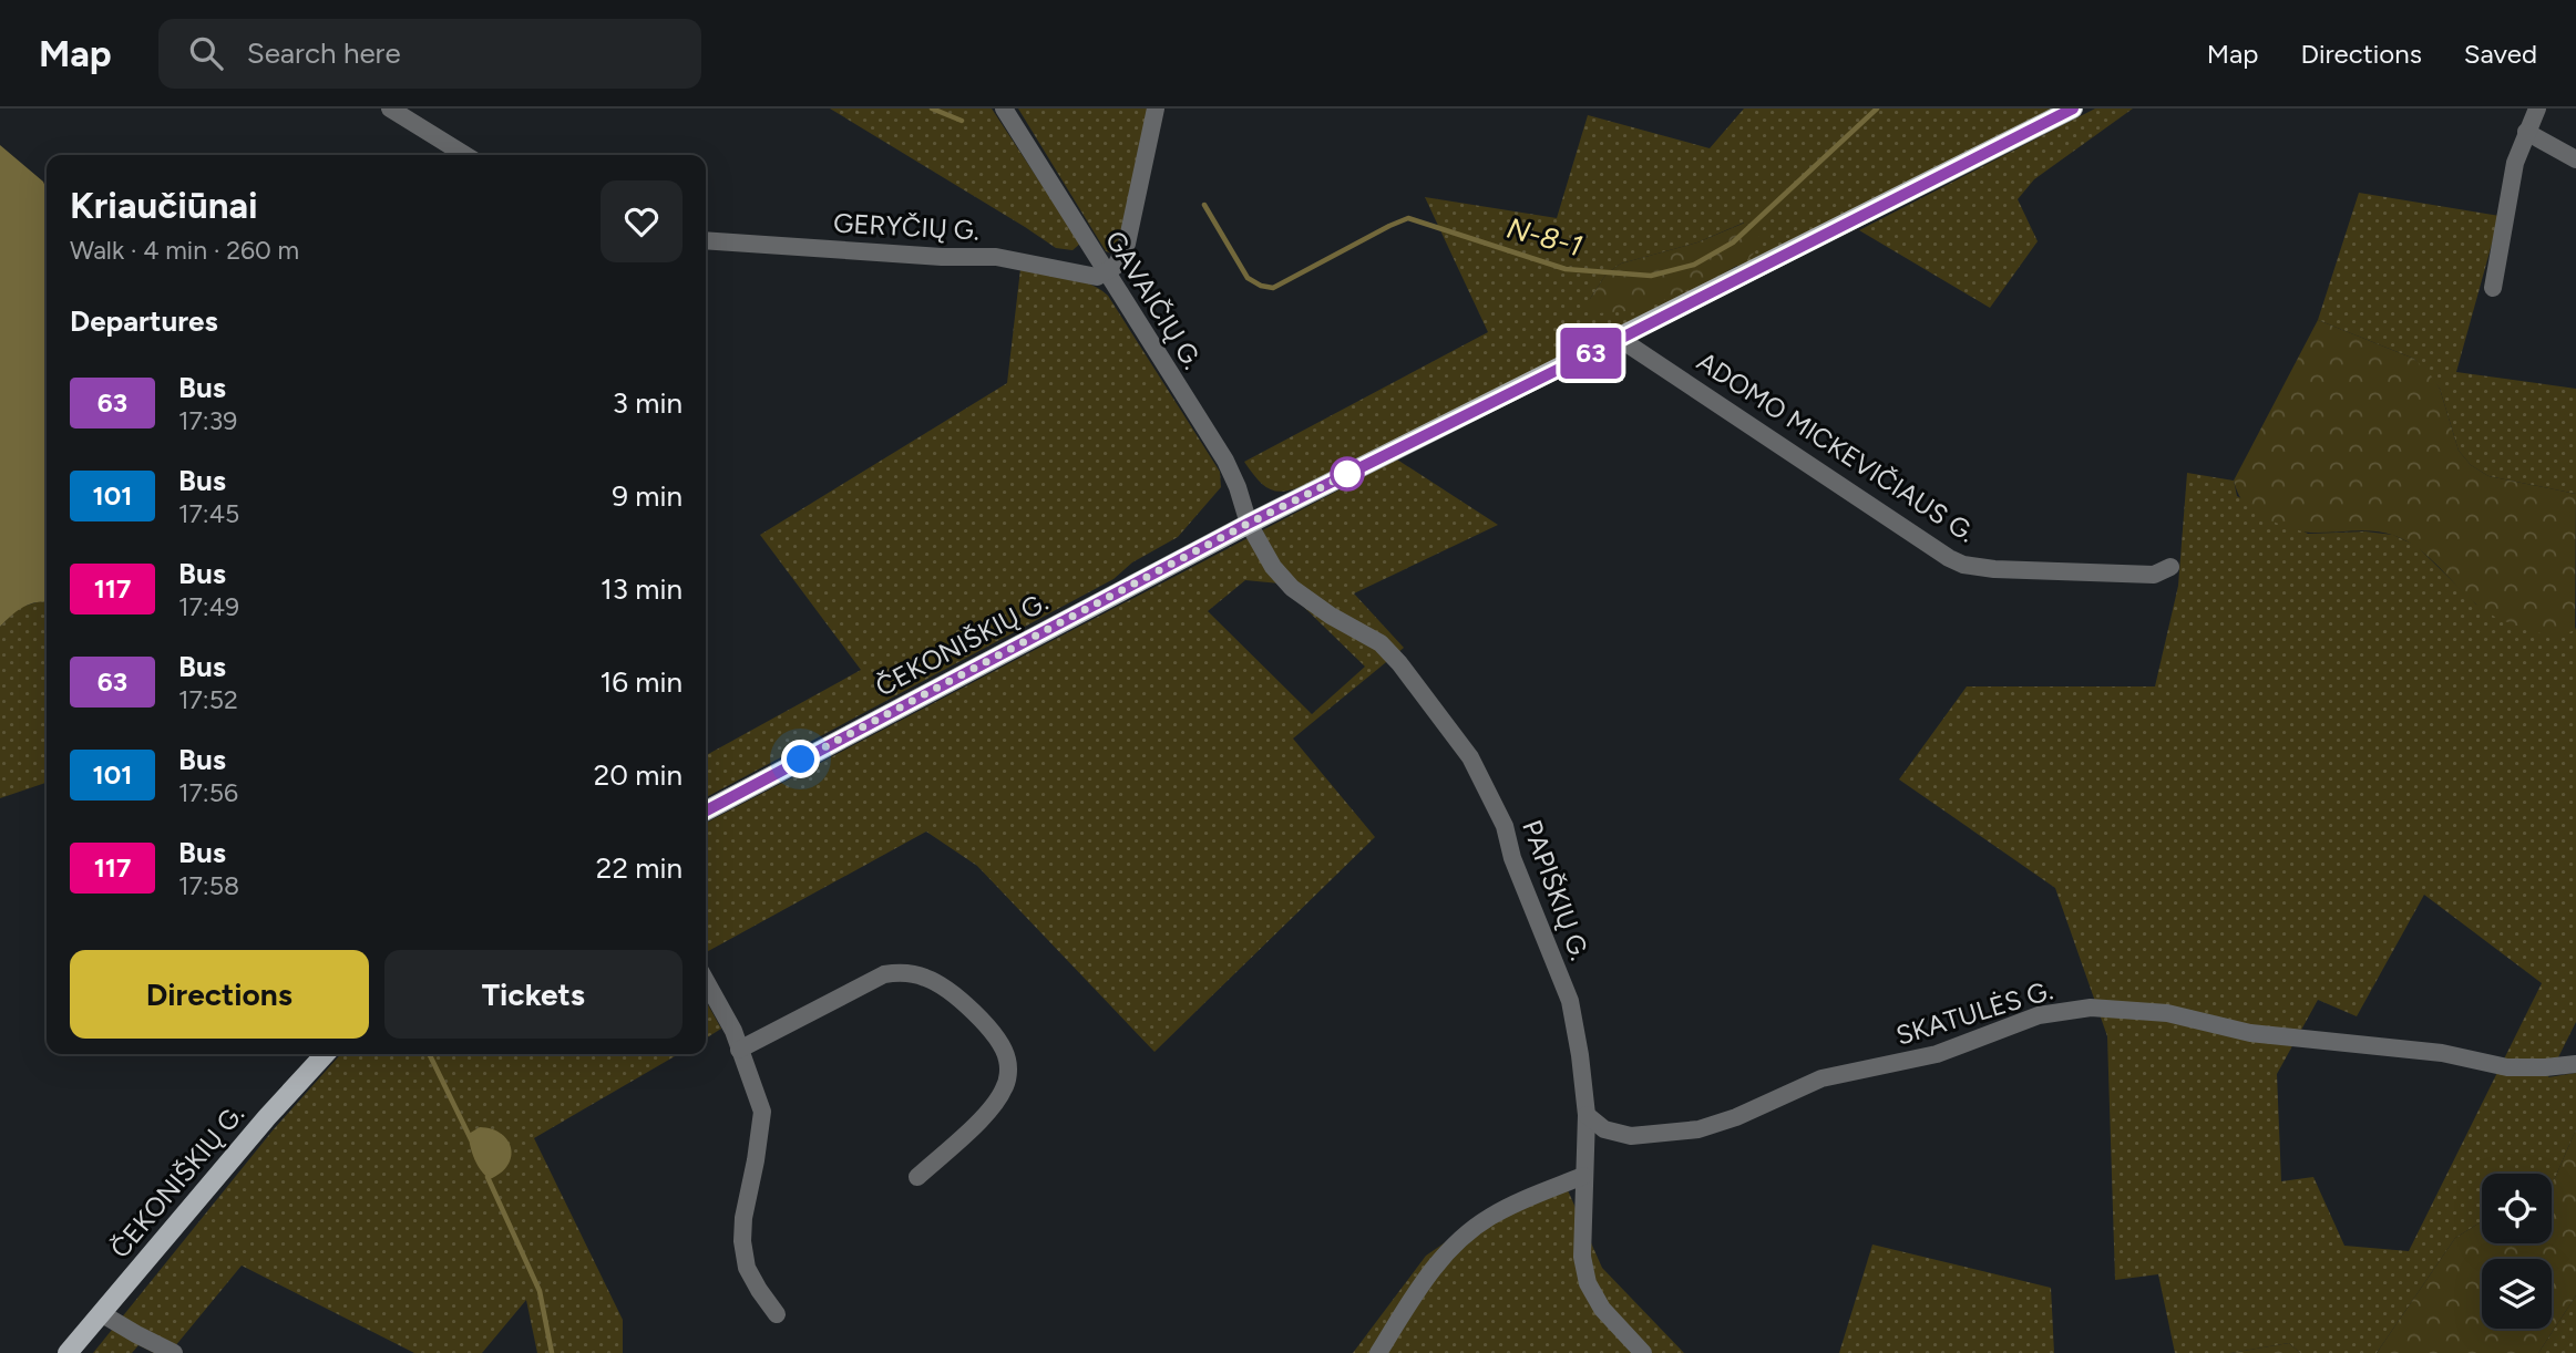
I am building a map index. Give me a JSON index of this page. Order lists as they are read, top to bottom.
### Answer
{
  "streets": {
    "main road": ["ČEKONIŠKIŲ G."],
    "street": [
      "GERYČIŲ G.",
      "GAVAIČIŲ G.",
      "ADOMO MICKEVIČIAUS G.",
      "PAPIŠKIŲ G.",
      "SKATULĖS G."
    ]
  },
  "crossings": [
    ["GERYČIŲ G.", "GAVAIČIŲ G."],
    ["GAVAIČIŲ G.", "ČEKONIŠKIŲ G."],
    ["GAVAIČIŲ G.", "PAPIŠKIŲ G."],
    ["ČEKONIŠKIŲ G.", "PAPIŠKIŲ G."],
    ["PAPIŠKIŲ G.", "SKATULĖS G."]
  ],
  "water": ["N-8-1"],
  "lines": ["bus line 63"],
  "page": {
    "header": "Map",
    "search": "Search here",
    "nav": ["Map", "Directions", "Saved"],
    "on_map": "63",
    "heading": [
      ["Kriaučiūnai", "Walk · 4 min · 260 m"],
      "Departures"
    ],
    "list": [
      {
        "mark": "63",
        "name": "Bus",
        "note": "17:39",
        "value": "3 min"
      },
      {
        "mark": "101",
        "name": "Bus",
        "note": "17:45",
        "value": "9 min"
      },
      {
        "mark": "117",
        "name": "Bus",
        "note": "17:49",
        "value": "13 min"
      },
      {
        "mark": "63",
        "name": "Bus",
        "note": "17:52",
        "value": "16 min"
      },
      {
        "mark": "101",
        "name": "Bus",
        "note": "17:56",
        "value": "20 min"
      },
      {
        "mark": "117",
        "name": "Bus",
        "note": "17:58",
        "value": "22 min"
      }
    ],
    "buttons": ["Directions", "Tickets"]
  }
}
